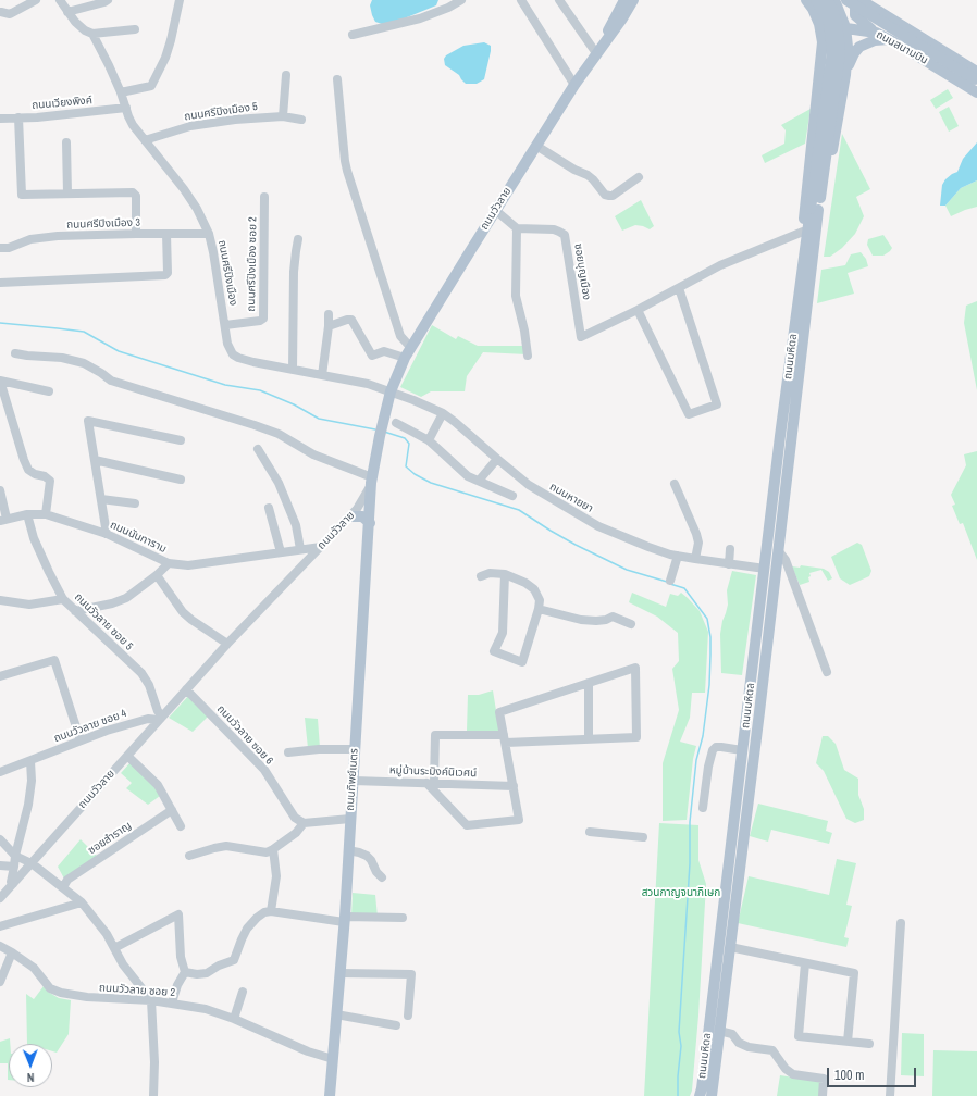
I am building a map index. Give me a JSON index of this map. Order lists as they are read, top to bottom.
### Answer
{
  "streets": {
    "main road": [
      "ถนนสนามบิน",
      "ถนนวัวลาย",
      "ถนนมหิดล",
      "ถนนทิพย์เนตร"
    ],
    "street": [
      "ถนนเวียงพิงค์",
      "ถนนศรีปิงเมือง 5",
      "ถนนศรีปิงเมือง 3",
      "ถนนศรีปิงเมือง ซอย 2",
      "ซอยบุญเมือง",
      "ถนนศรีปิงเมือง",
      "ถนนหายยา",
      "ถนนนันทาราม",
      "ถนนวัวลาย ซอย 5",
      "ถนนวัวลาย ซอย 4",
      "ถนนวัวลาย ซอย 6",
      "หมู่บ้านระมิงค์นิเวศน์",
      "ซอยสำราญ",
      "ถนนวัวลาย ซอย 2"
    ]
  },
  "crossings": [
    ["ถนนสนามบิน", "ถนนมหิดล"],
    ["ถนนเวียงพิงค์", "ถนนศรีปิงเมือง"],
    ["ถนนศรีปิงเมือง 5", "ถนนศรีปิงเมือง"],
    ["ถนนวัวลาย", "ถนนศรีปิงเมือง"],
    ["ถนนวัวลาย", "ถนนหายยา"],
    ["ถนนวัวลาย", "ถนนนันทาราม"],
    ["ถนนวัวลาย", "ถนนวัวลาย ซอย 5"],
    ["ถนนวัวลาย", "ถนนวัวลาย ซอย 4"],
    ["ถนนวัวลาย", "ถนนวัวลาย ซอย 6"],
    ["ถนนวัวลาย", "ถนนทิพย์เนตร"],
    ["ถนนศรีปิงเมือง 3", "ถนนศรีปิงเมือง"],
    ["ถนนศรีปิงเมือง ซอย 2", "ถนนศรีปิงเมือง"],
    ["ถนนศรีปิงเมือง", "ถนนหายยา"],
    ["ถนนมหิดล", "ถนนหายยา"],
    ["ถนนนันทาราม", "ถนนวัวลาย ซอย 5"],
    ["ถนนวัวลาย ซอย 5", "ถนนวัวลาย ซอย 4"],
    ["หมู่บ้านระมิงค์นิเวศน์", "ถนนทิพย์เนตร"],
    ["ถนนทิพย์เนตร", "ถนนวัวลาย ซอย 2"]
  ],
  "parks": ["สวนกาญจนาภิเษก"],
  "scale_bar": "100 m",
  "north": "bottom"
}
